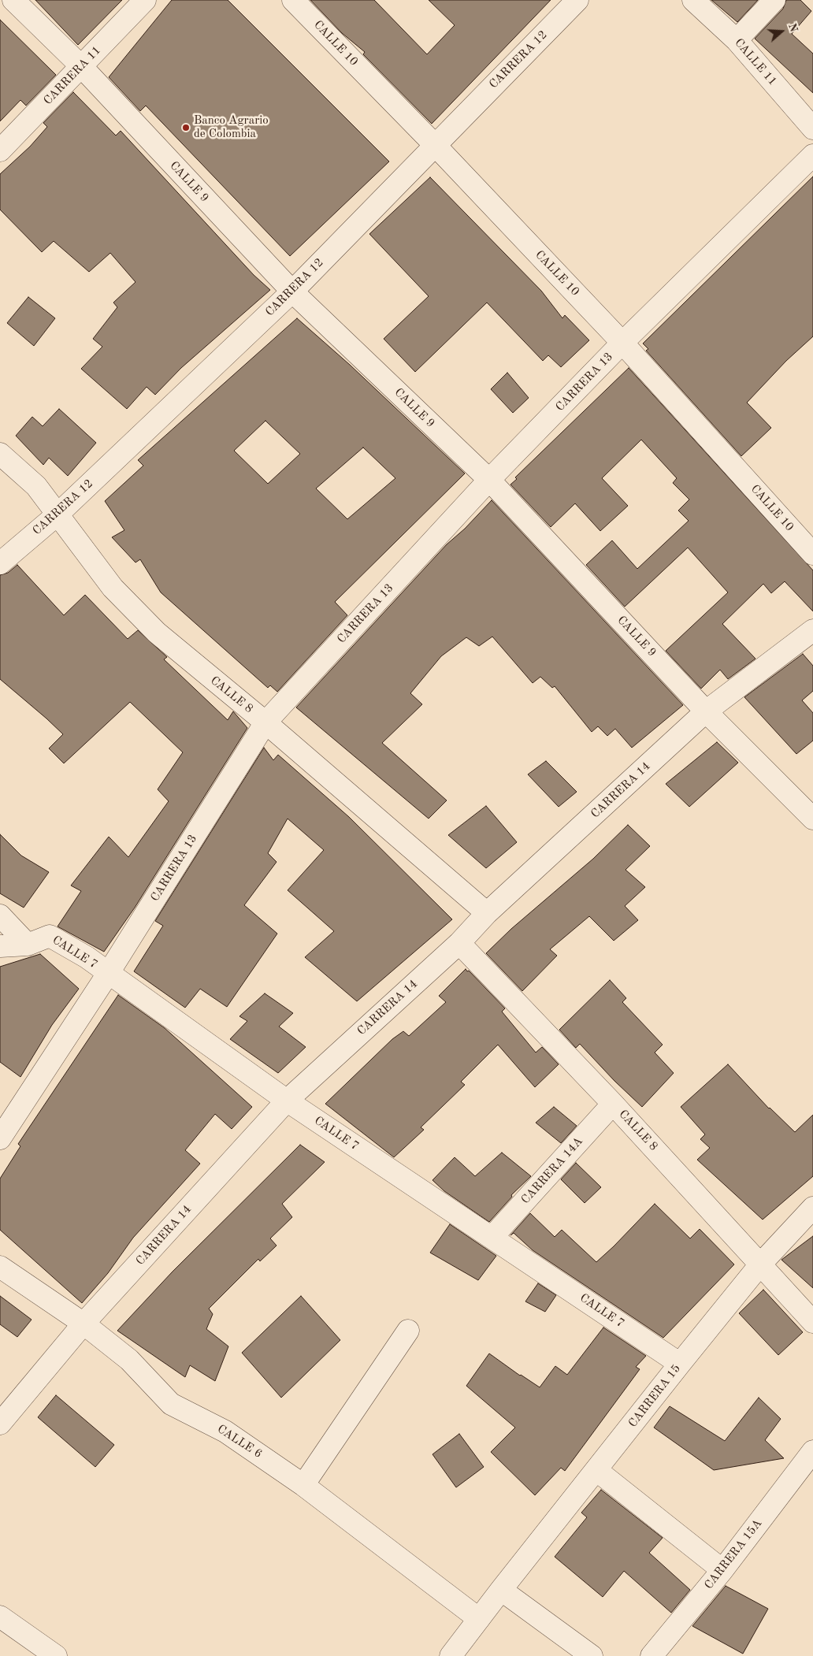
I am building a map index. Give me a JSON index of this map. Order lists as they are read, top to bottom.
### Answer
{
  "streets": {
    "street": [
      "CALLE 10",
      "CARRERA 12",
      "CALLE 11",
      "CARRERA 11",
      "CALLE 9",
      "CARRERA 13",
      "CALLE 8",
      "CARRERA 14",
      "CALLE 7",
      "CARRERA 14A",
      "CARRERA 15",
      "CALLE 6",
      "CARRERA 15A"
    ]
  },
  "crossings": [
    ["CALLE 10", "CARRERA 12"],
    ["CALLE 10", "CARRERA 13"],
    ["CARRERA 12", "CALLE 9"],
    ["CARRERA 12", "CALLE 8"],
    ["CARRERA 11", "CALLE 9"],
    ["CALLE 9", "CARRERA 13"],
    ["CALLE 9", "CARRERA 14"],
    ["CARRERA 13", "CALLE 8"],
    ["CARRERA 13", "CALLE 7"],
    ["CALLE 8", "CARRERA 14"],
    ["CALLE 8", "CARRERA 14A"],
    ["CALLE 8", "CARRERA 15"],
    ["CARRERA 14", "CALLE 7"],
    ["CARRERA 14", "CALLE 6"],
    ["CALLE 7", "CARRERA 14A"],
    ["CALLE 7", "CARRERA 15"],
    ["CARRERA 15", "CALLE 6"]
  ],
  "places": ["Banco Agrario de Colombia"],
  "north": "right"
}
